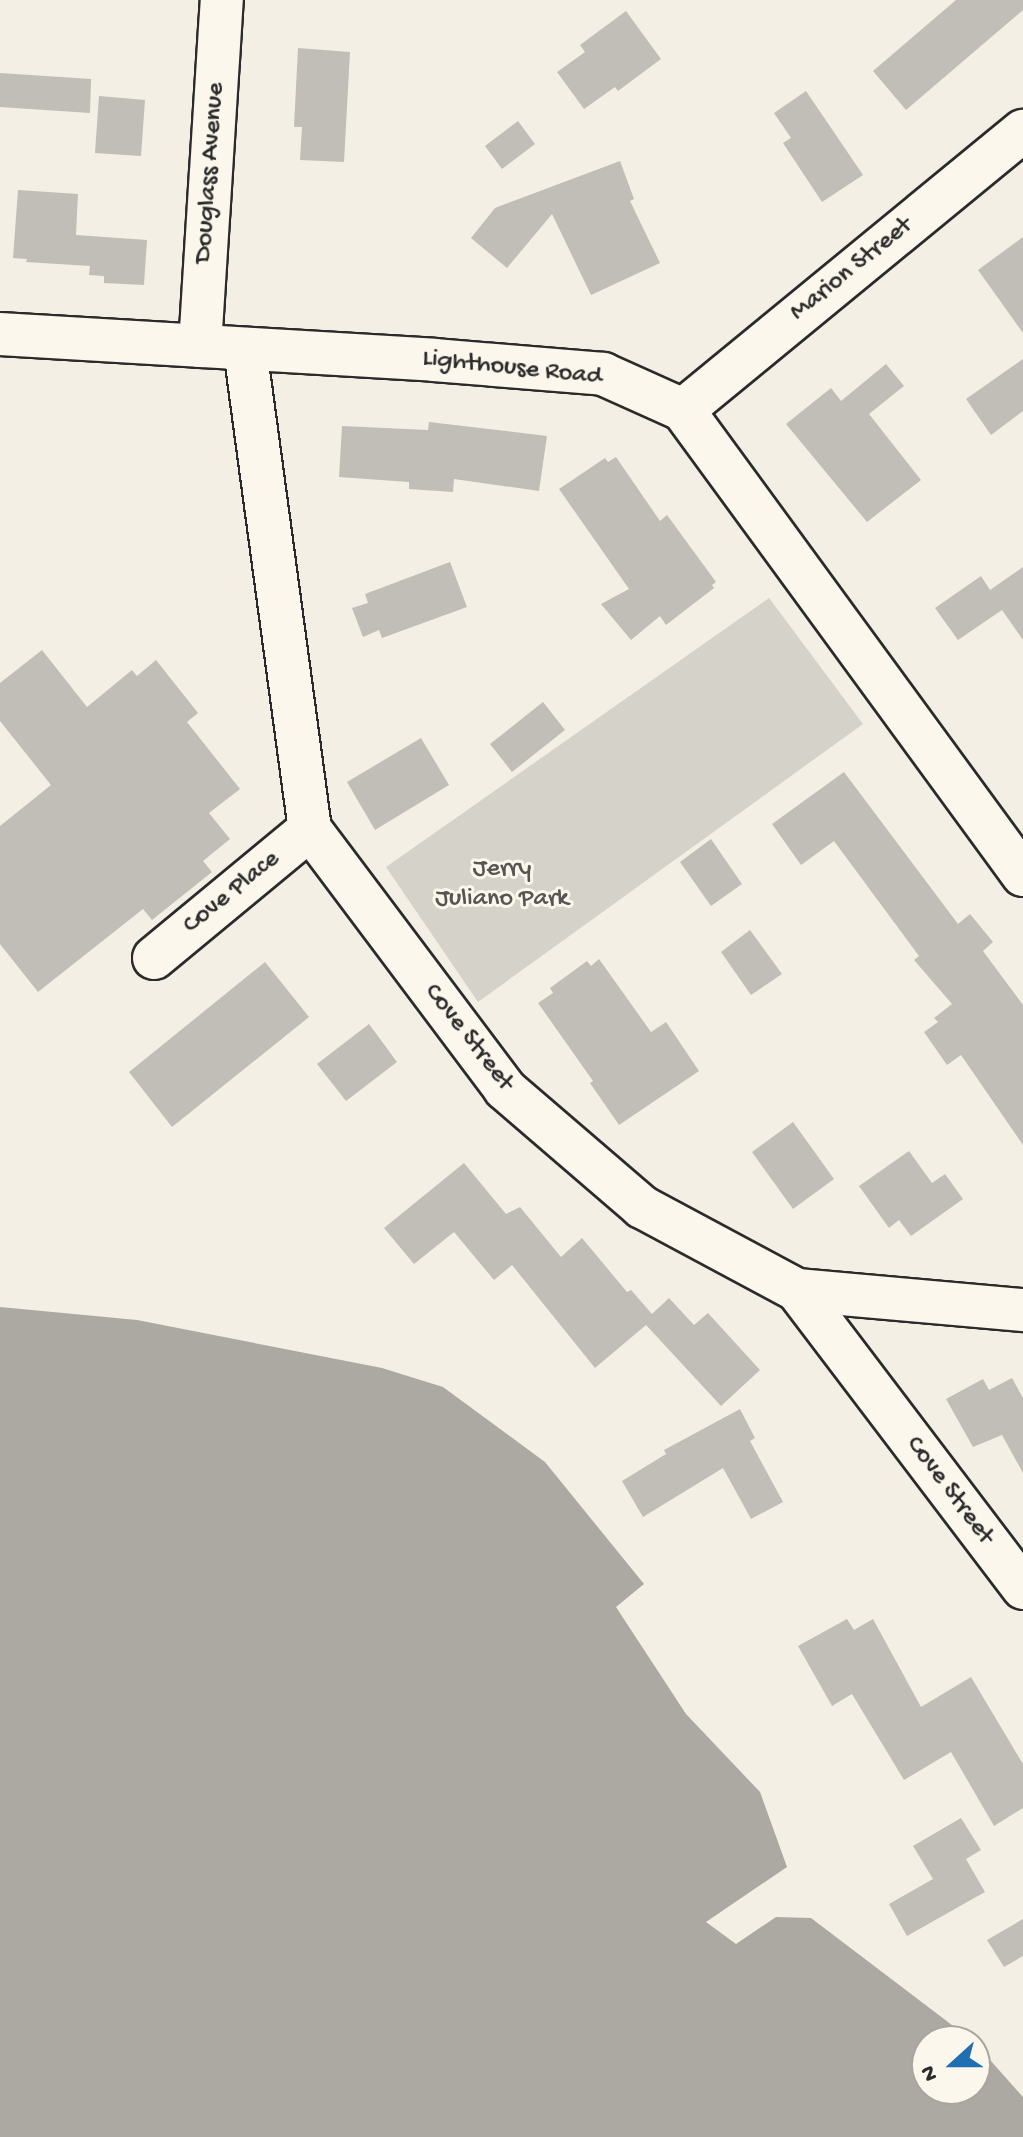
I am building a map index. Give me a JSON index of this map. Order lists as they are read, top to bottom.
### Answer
{
  "streets": {
    "street": [
      "Douglass Avenue",
      "Marion Street",
      "Lighthouse Road",
      "Cove Place",
      "Cove Street"
    ]
  },
  "crossings": [
    ["Douglass Avenue", "Lighthouse Road"],
    ["Marion Street", "Lighthouse Road"],
    ["Lighthouse Road", "Cove Street"],
    ["Cove Place", "Cove Street"]
  ],
  "parks": ["Jerry Juliano Park"],
  "north": "left"
}
